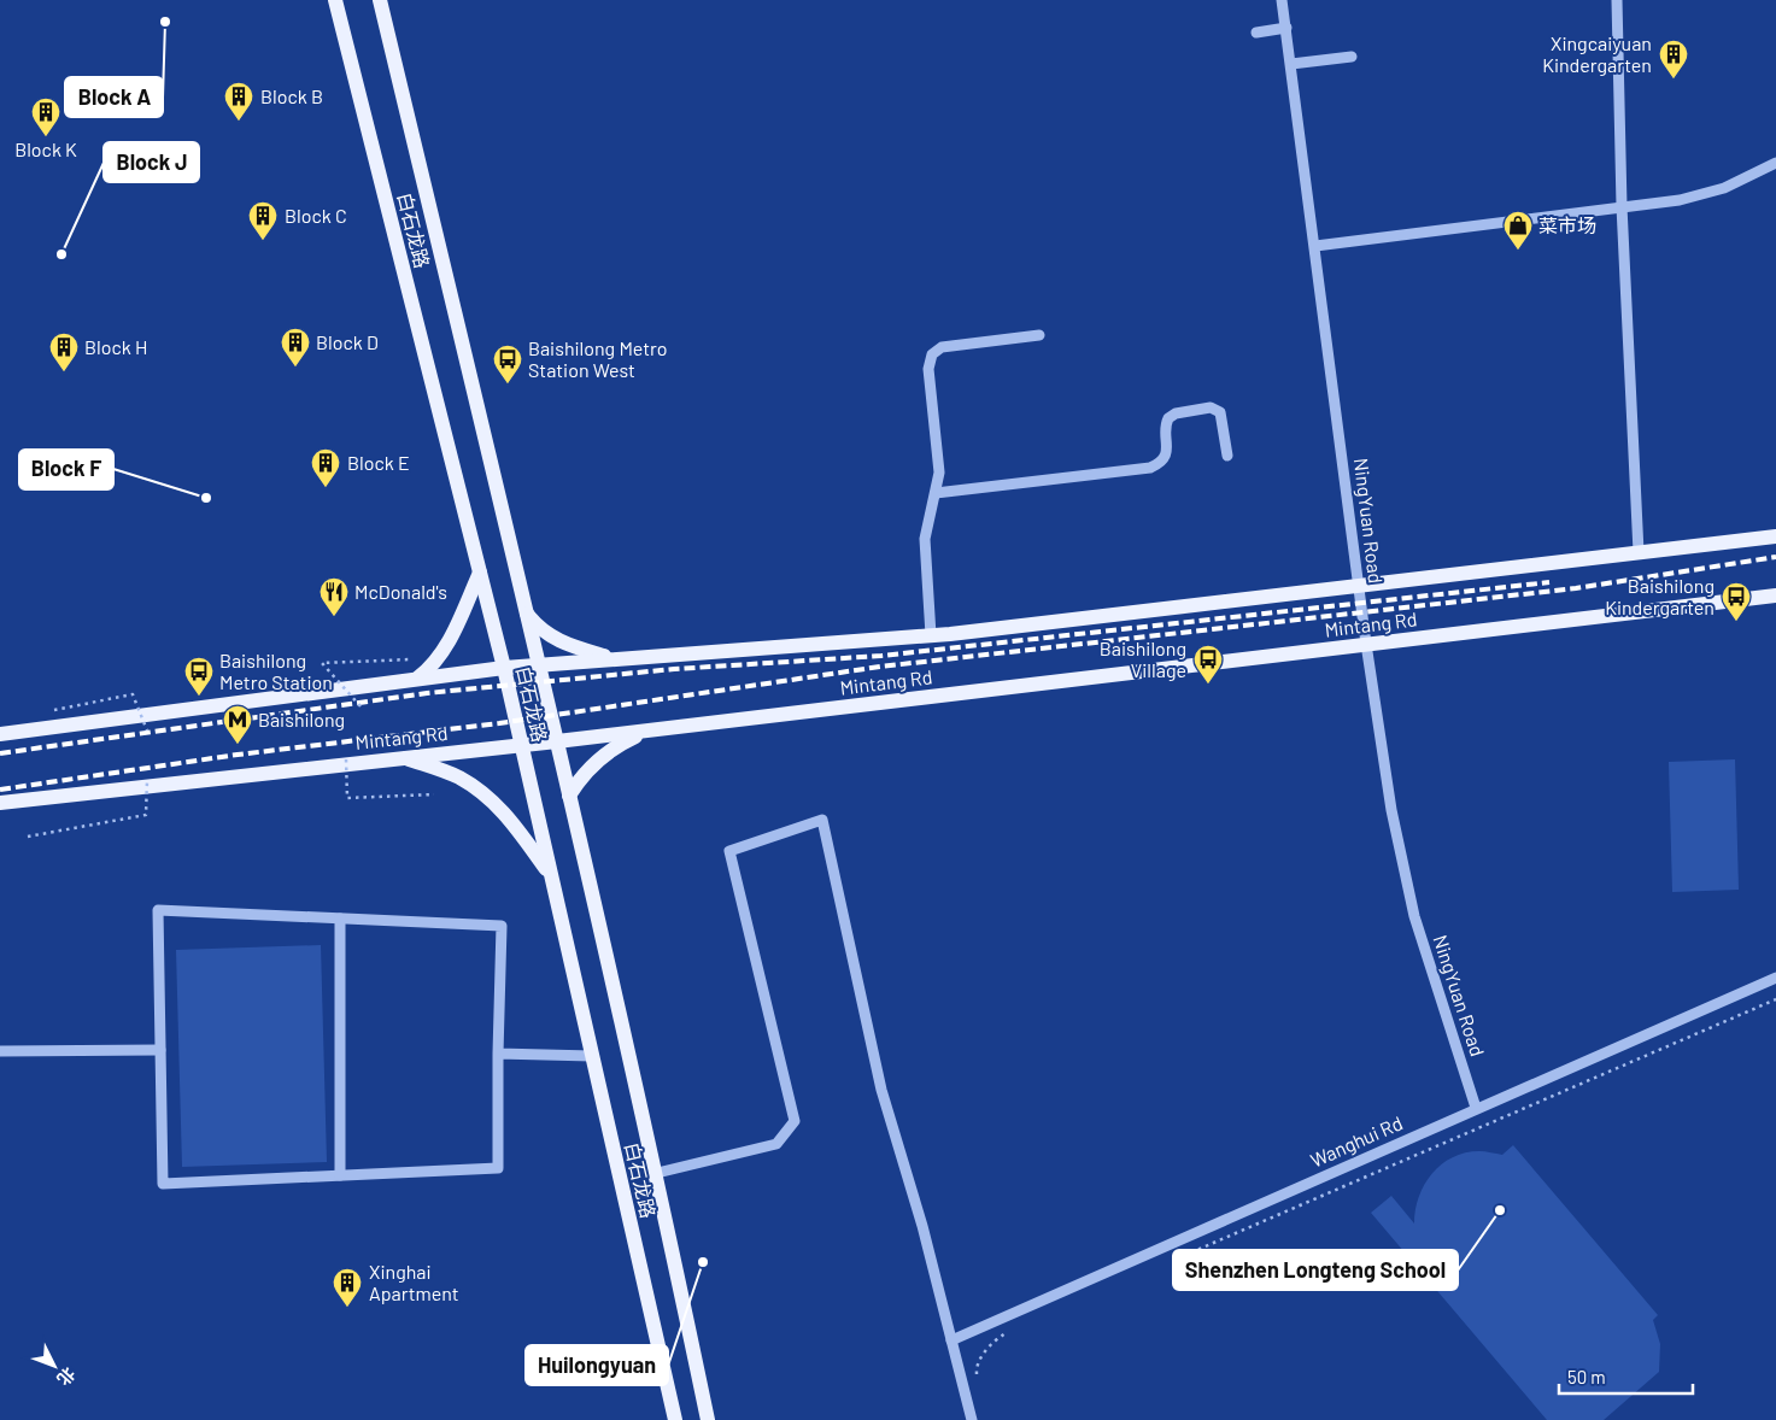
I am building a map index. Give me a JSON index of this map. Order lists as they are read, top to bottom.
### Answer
{
  "streets": {
    "main road": ["白石龙路", "Mintang Rd"],
    "street": ["NingYuan Road", "Wanghui Rd"]
  },
  "crossings": [
    ["白石龙路", "Mintang Rd"],
    ["NingYuan Road", "Mintang Rd"],
    ["NingYuan Road", "Wanghui Rd"]
  ],
  "places": {
    "other": [
      "Block A",
      "Block J",
      "Block F",
      "Shenzhen Longteng School",
      "Huilongyuan"
    ],
    "building": [
      "Xingcaiyuan Kindergarten",
      "Block B",
      "Block K",
      "Block C",
      "Block D",
      "Block H",
      "Block E",
      "Xinghai Apartment"
    ],
    "shop": ["菜市场"],
    "bus stop": [
      "Baishilong Metro Station West",
      "Baishilong Kindergarten",
      "Baishilong Village",
      "Baishilong Metro Station"
    ],
    "restaurant": ["McDonald's"],
    "metro station": ["Baishilong"]
  },
  "scale_bar": "50 m",
  "north": "bottom right"
}
